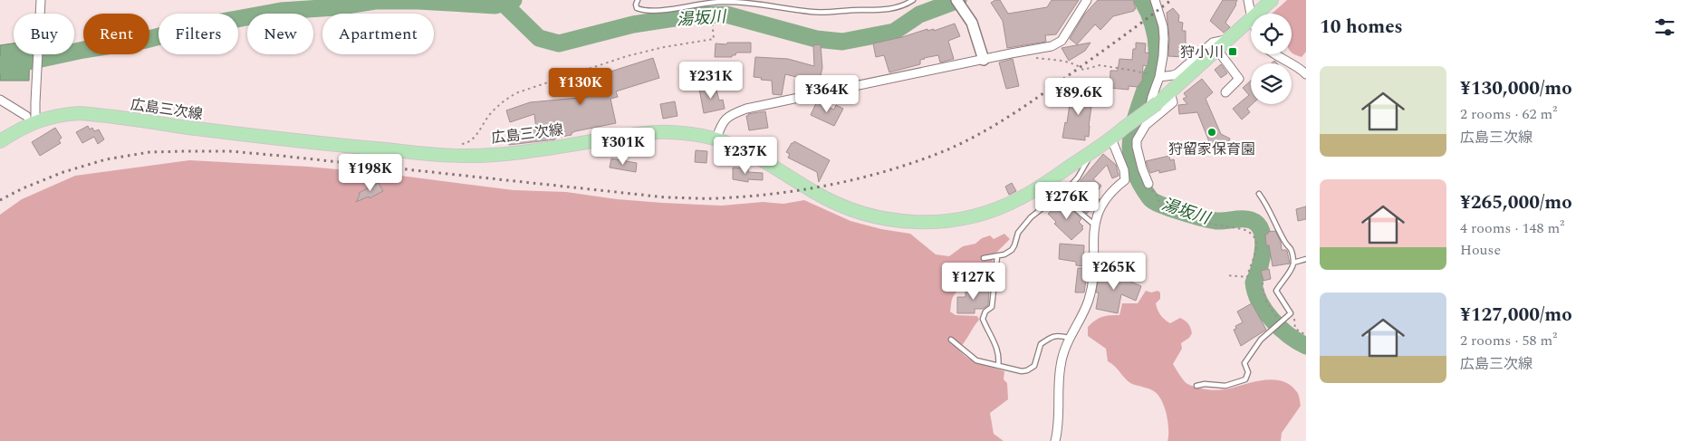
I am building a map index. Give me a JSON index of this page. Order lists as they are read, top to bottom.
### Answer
{
  "streets": {
    "main road": ["広島三次線"]
  },
  "water": ["湯坂川"],
  "places": {
    "transit": ["狩小川"],
    "other": ["狩留家保育園"]
  },
  "page": {
    "heading": "10 homes",
    "chip": [
      "Buy",
      "Rent",
      "Filters",
      "New",
      "Apartment"
    ],
    "list": [
      {
        "name": "¥130,000/mo",
        "note": "2 rooms · 62 m² · 広島三次線"
      },
      {
        "name": "¥265,000/mo",
        "note": "4 rooms · 148 m² · House"
      },
      {
        "name": "¥127,000/mo",
        "note": "2 rooms · 58 m² · 広島三次線"
      }
    ],
    "price": [
      "¥231K",
      "¥130K",
      "¥364K",
      "¥89.6K",
      "¥301K",
      "¥237K",
      "¥198K",
      "¥276K",
      "¥265K",
      "¥127K"
    ]
  }
}
